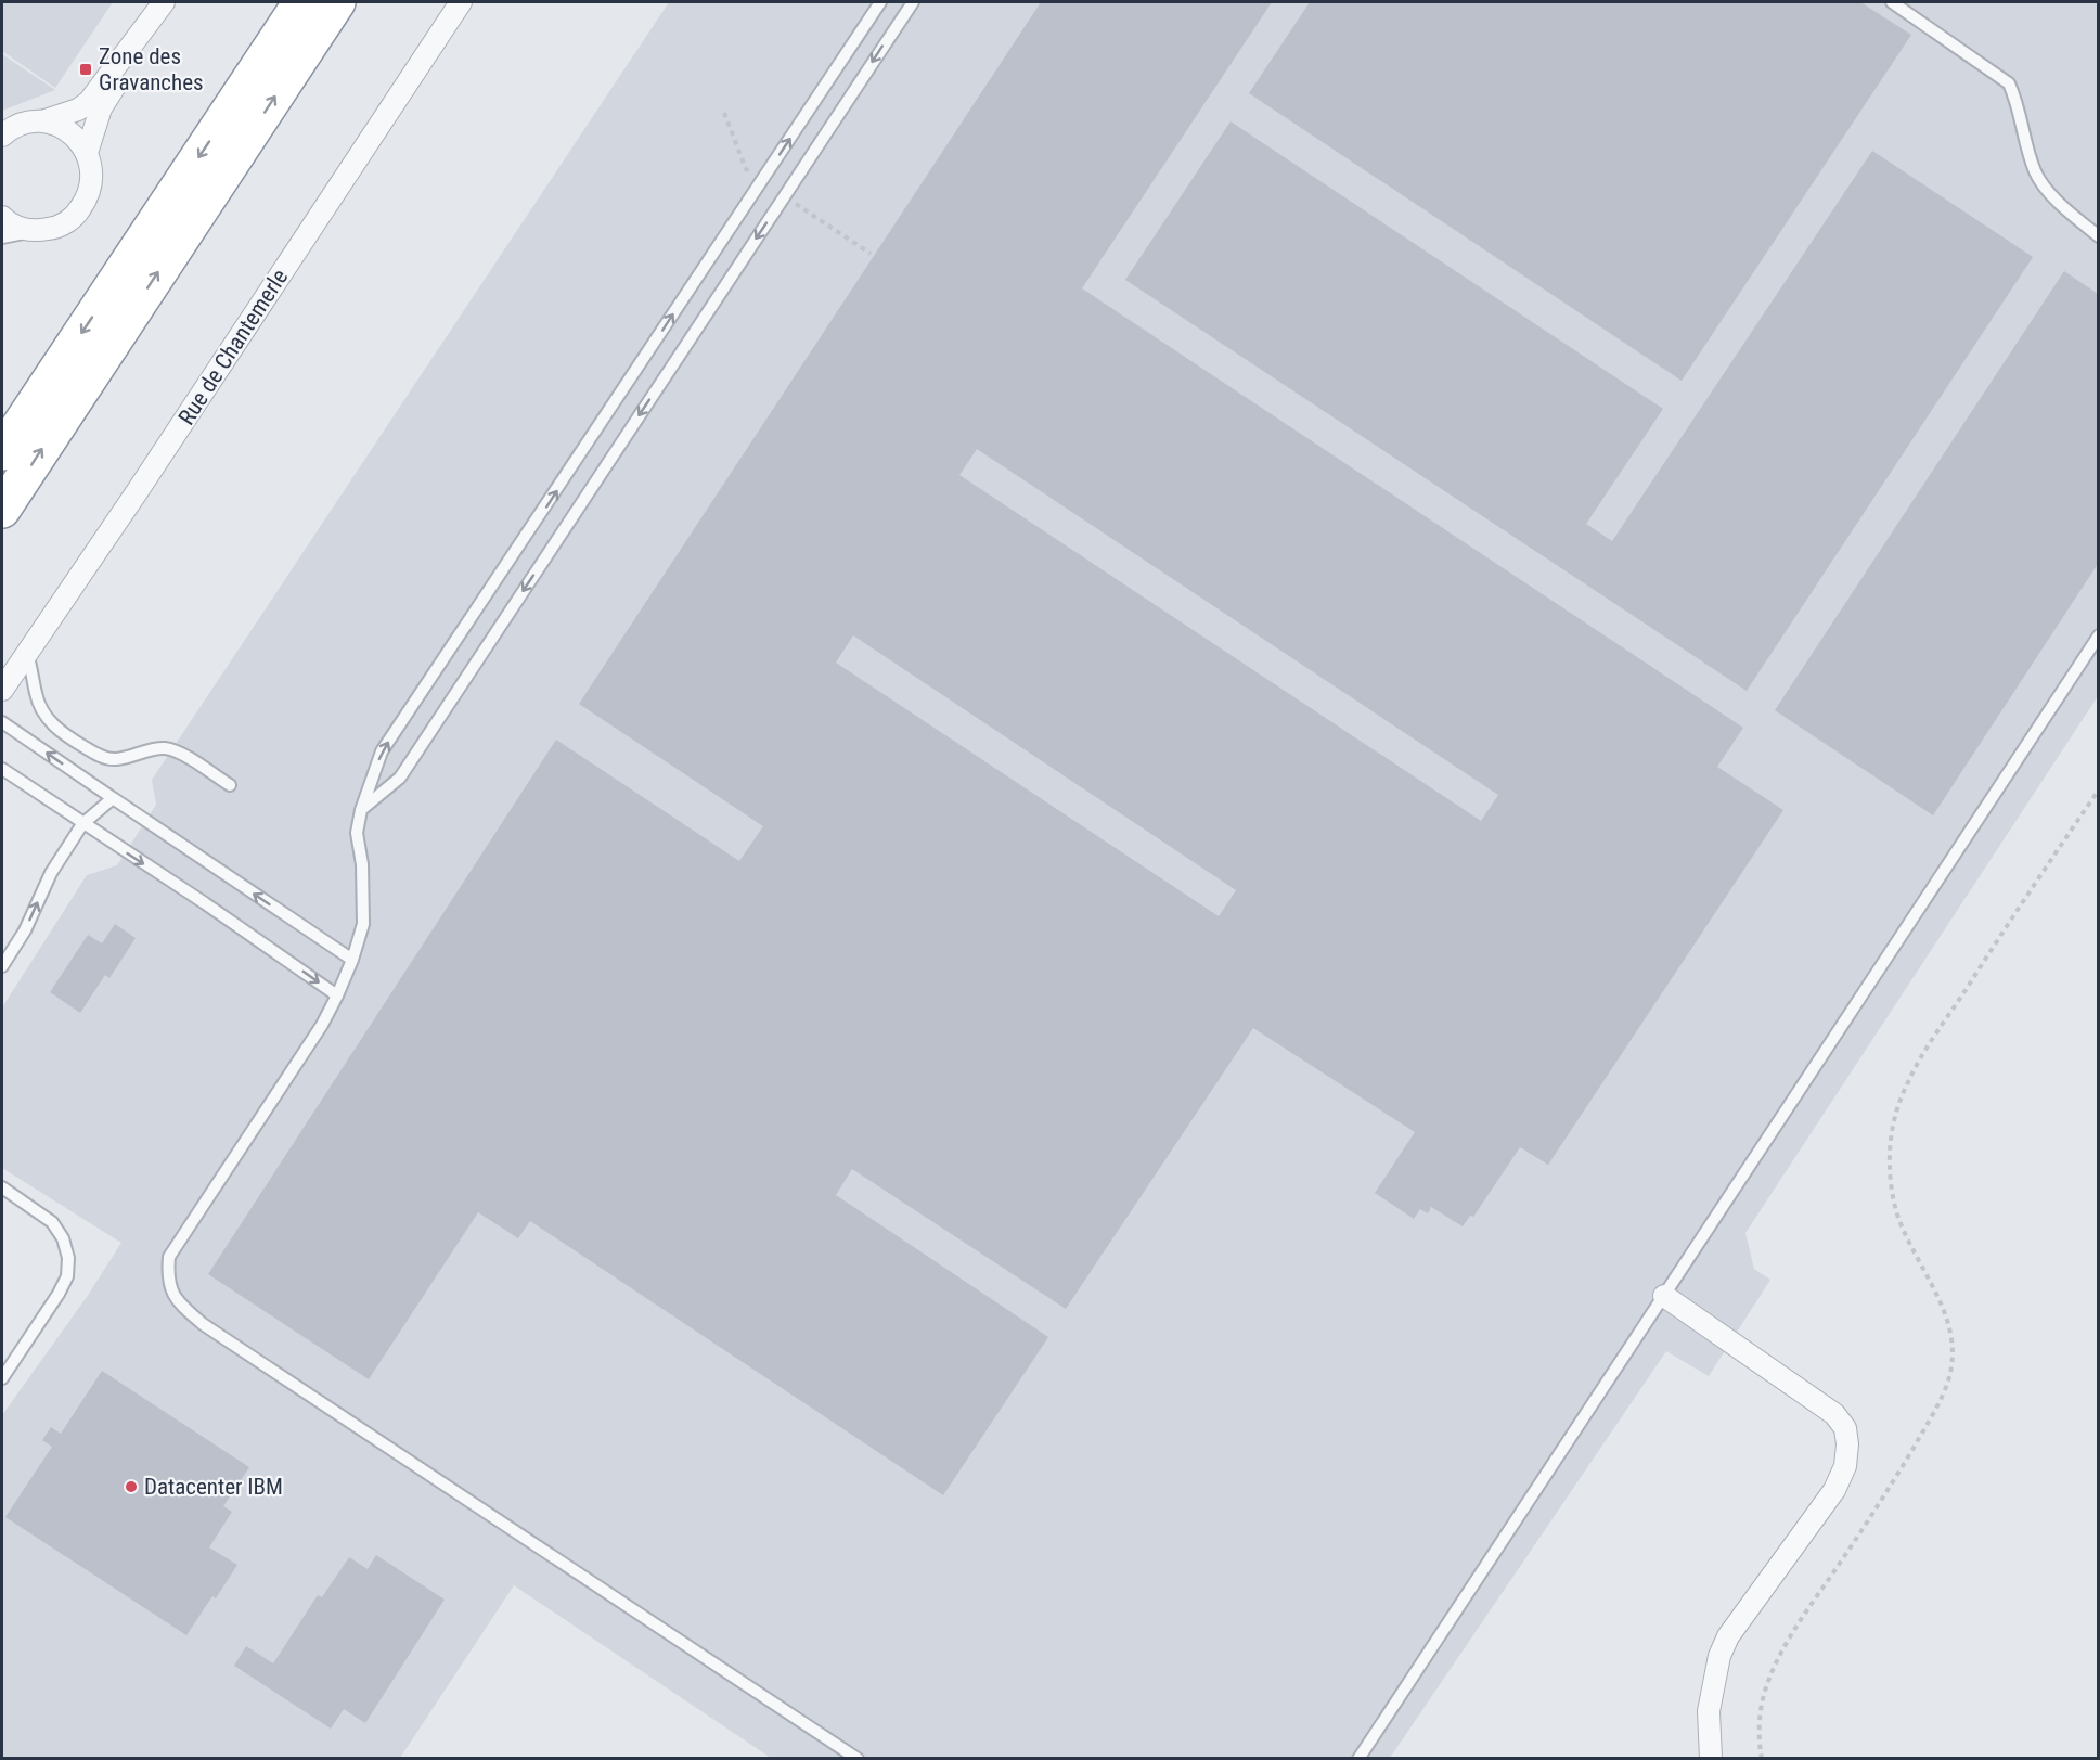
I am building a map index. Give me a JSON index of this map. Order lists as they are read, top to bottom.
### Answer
{
  "streets": {
    "street": ["Rue de Chantemerle"]
  },
  "places": {
    "transit": ["Zone des Gravanches"],
    "other": ["Datacenter IBM"]
  }
}
